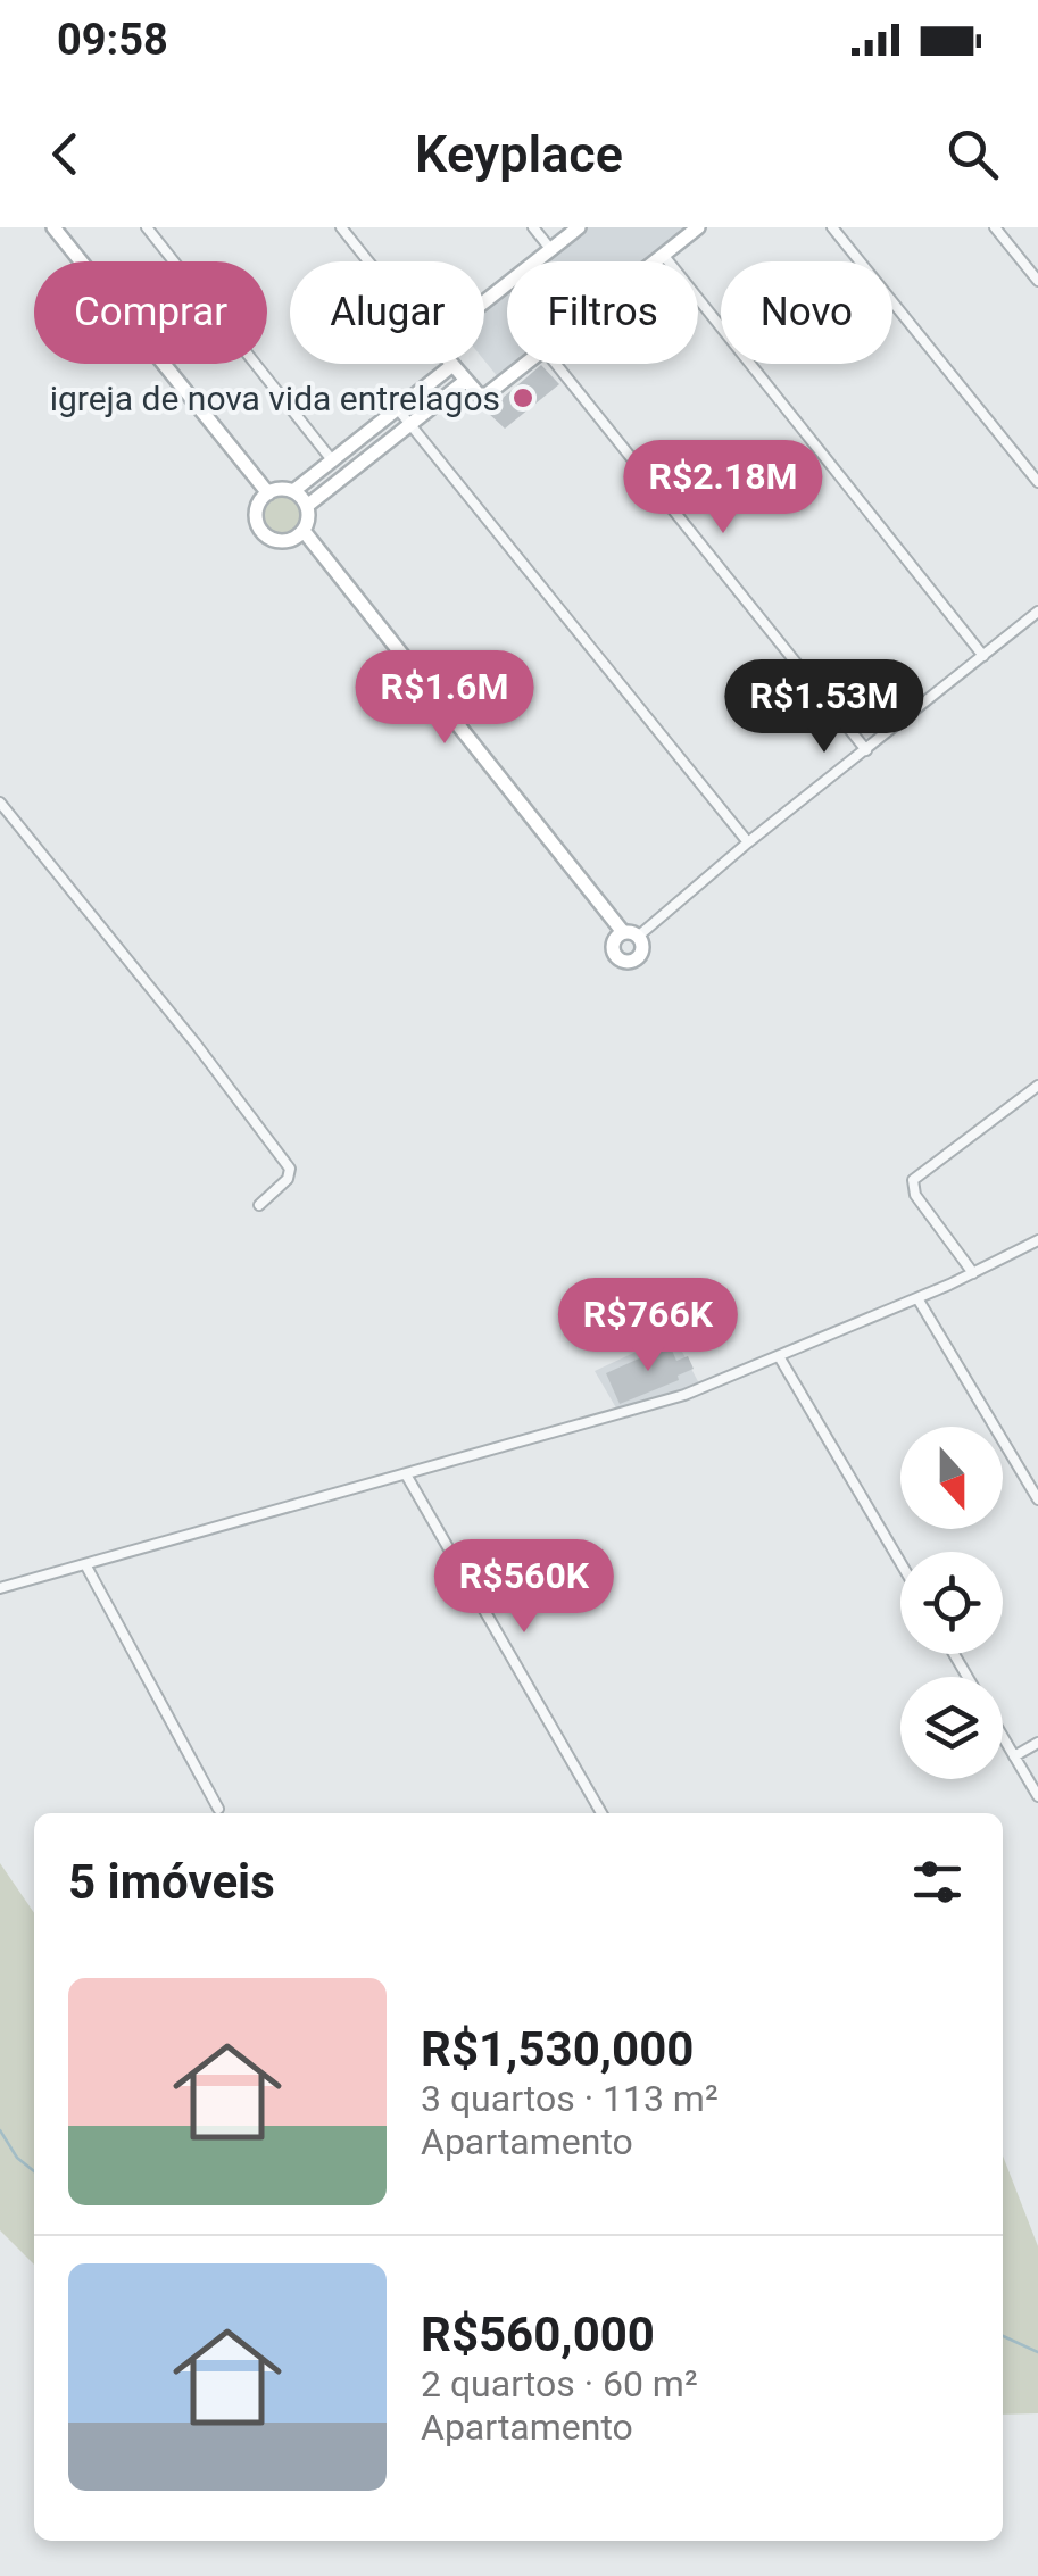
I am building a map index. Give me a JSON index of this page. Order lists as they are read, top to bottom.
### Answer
{
  "places": ["igreja de nova vida entrelagos"],
  "north": "bottom",
  "page": {
    "status": "09:58",
    "header": "Keyplace",
    "chip": [
      "Comprar",
      "Alugar",
      "Filtros",
      "Novo"
    ],
    "price": [
      "R$2.18M",
      "R$1.6M",
      "R$1.53M",
      "R$766K",
      "R$560K"
    ],
    "heading": "5 imóveis",
    "list": [
      {
        "name": "R$1,530,000",
        "note": "3 quartos · 113 m² · Apartamento"
      },
      {
        "name": "R$560,000",
        "note": "2 quartos · 60 m² · Apartamento"
      }
    ]
  }
}
